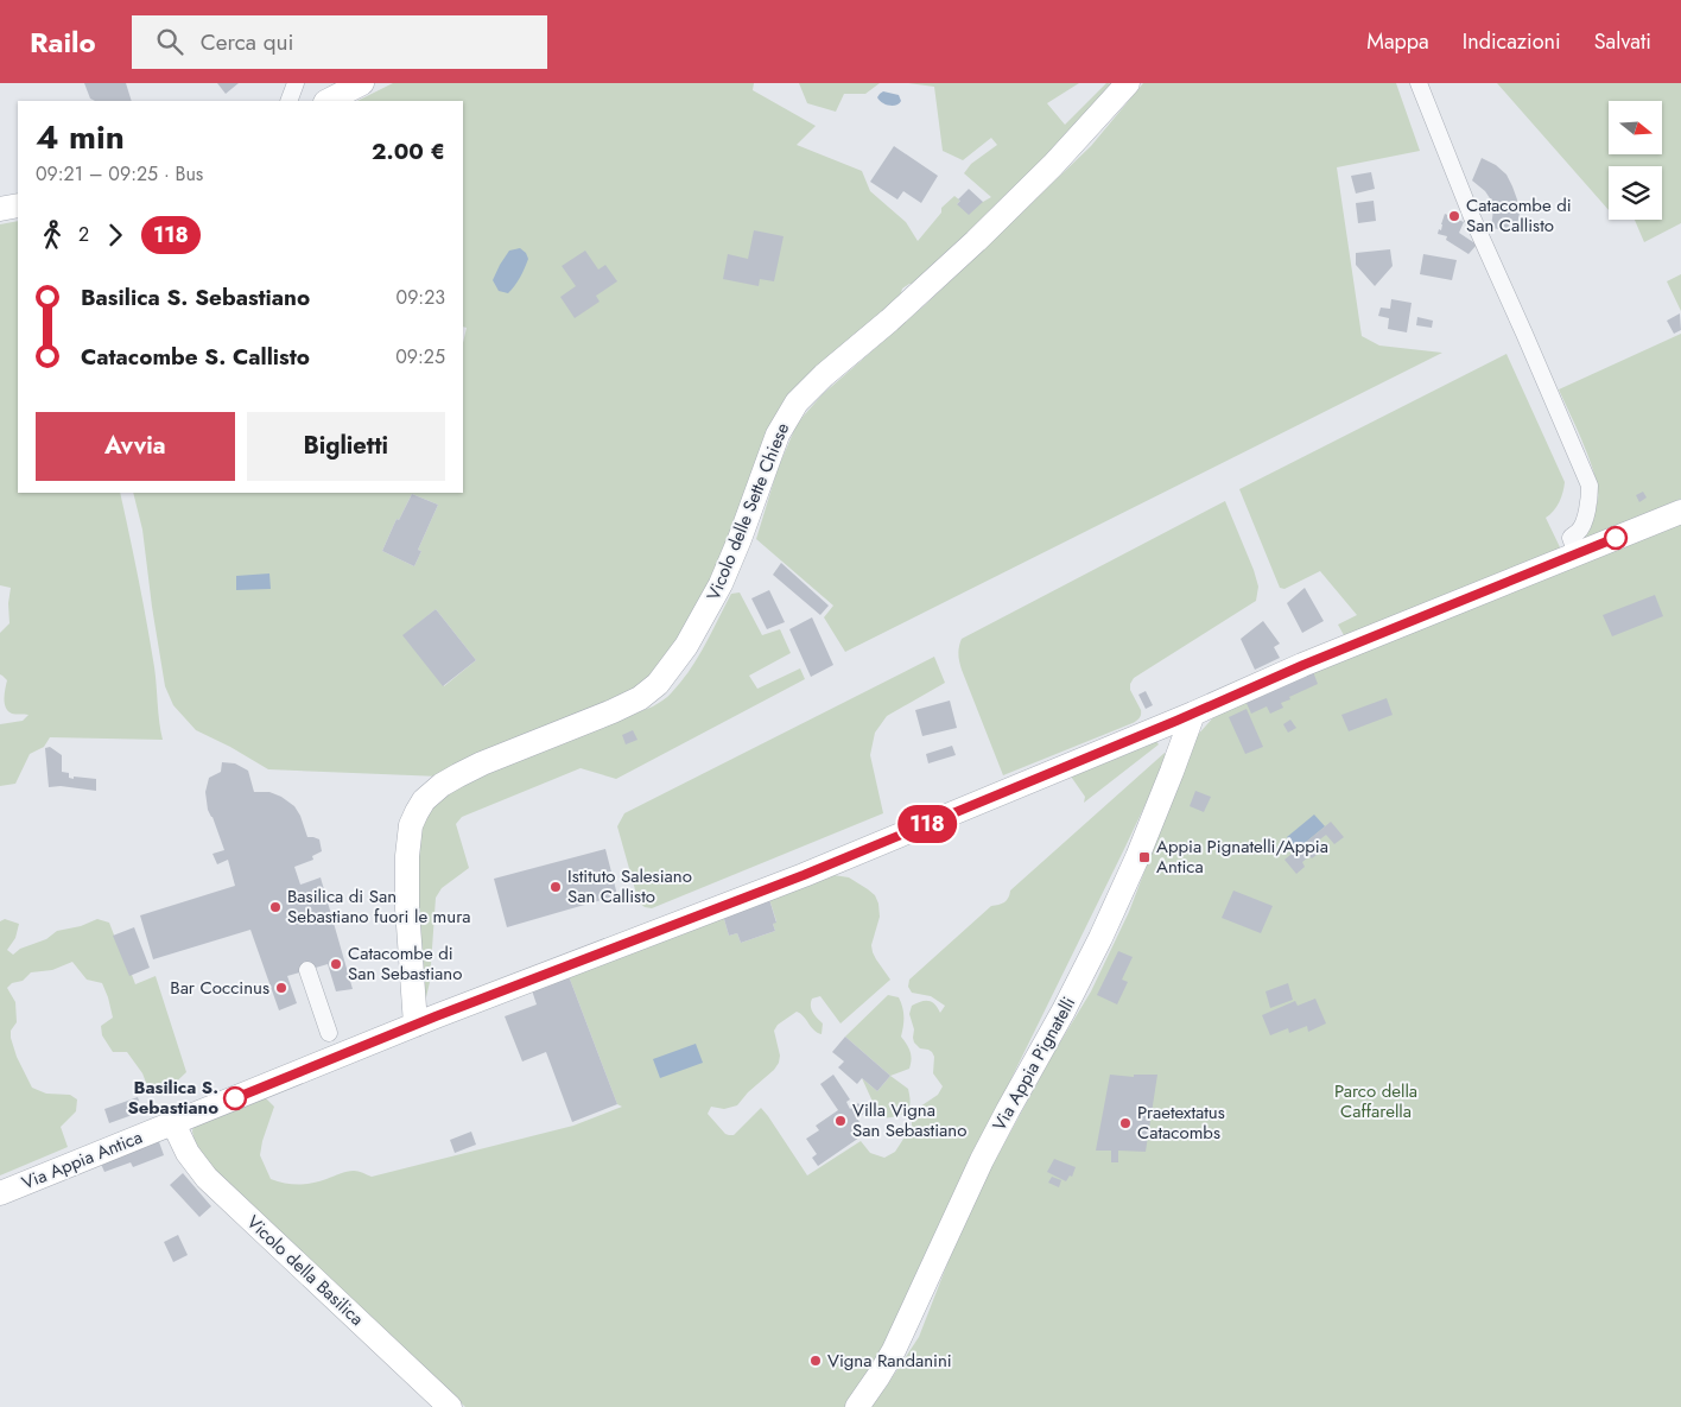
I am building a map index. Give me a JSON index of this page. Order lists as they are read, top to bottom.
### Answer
{
  "streets": {
    "main road": [
      "Vicolo delle Sette Chiese",
      "Via Appia Pignatelli",
      "Via Appia Antica",
      "Vicolo della Basilica"
    ]
  },
  "crossings": [
    ["Vicolo delle Sette Chiese", "Via Appia Antica"],
    ["Via Appia Pignatelli", "Via Appia Antica"],
    ["Via Appia Antica", "Vicolo della Basilica"]
  ],
  "parks": ["Parco della Caffarella"],
  "places": {
    "other": [
      "Catacombe di San Callisto",
      "Istituto Salesiano San Callisto",
      "Basilica di San Sebastiano fuori le mura",
      "Catacombe di San Sebastiano",
      "Bar Coccinus",
      "Basilica S. Sebastiano",
      "Villa Vigna San Sebastiano",
      "Praetextatus Catacombs",
      "Vigna Randanini"
    ],
    "transit": ["Appia Pignatelli/Appia Antica"]
  },
  "lines": ["bus line 118"],
  "north": "right",
  "page": {
    "header": "Railo",
    "search": "Cerca qui",
    "nav": ["Mappa", "Indicazioni", "Salvati"],
    "on_map": "118",
    "heading": ["4 min", "09:21 – 09:25 · Bus", "2.00 €"],
    "legs": ["2", "118"],
    "list": [
      {
        "name": "Basilica S. Sebastiano",
        "value": "09:23"
      },
      {
        "name": "Catacombe S. Callisto",
        "value": "09:25"
      }
    ],
    "buttons": ["Avvia", "Biglietti"]
  }
}
